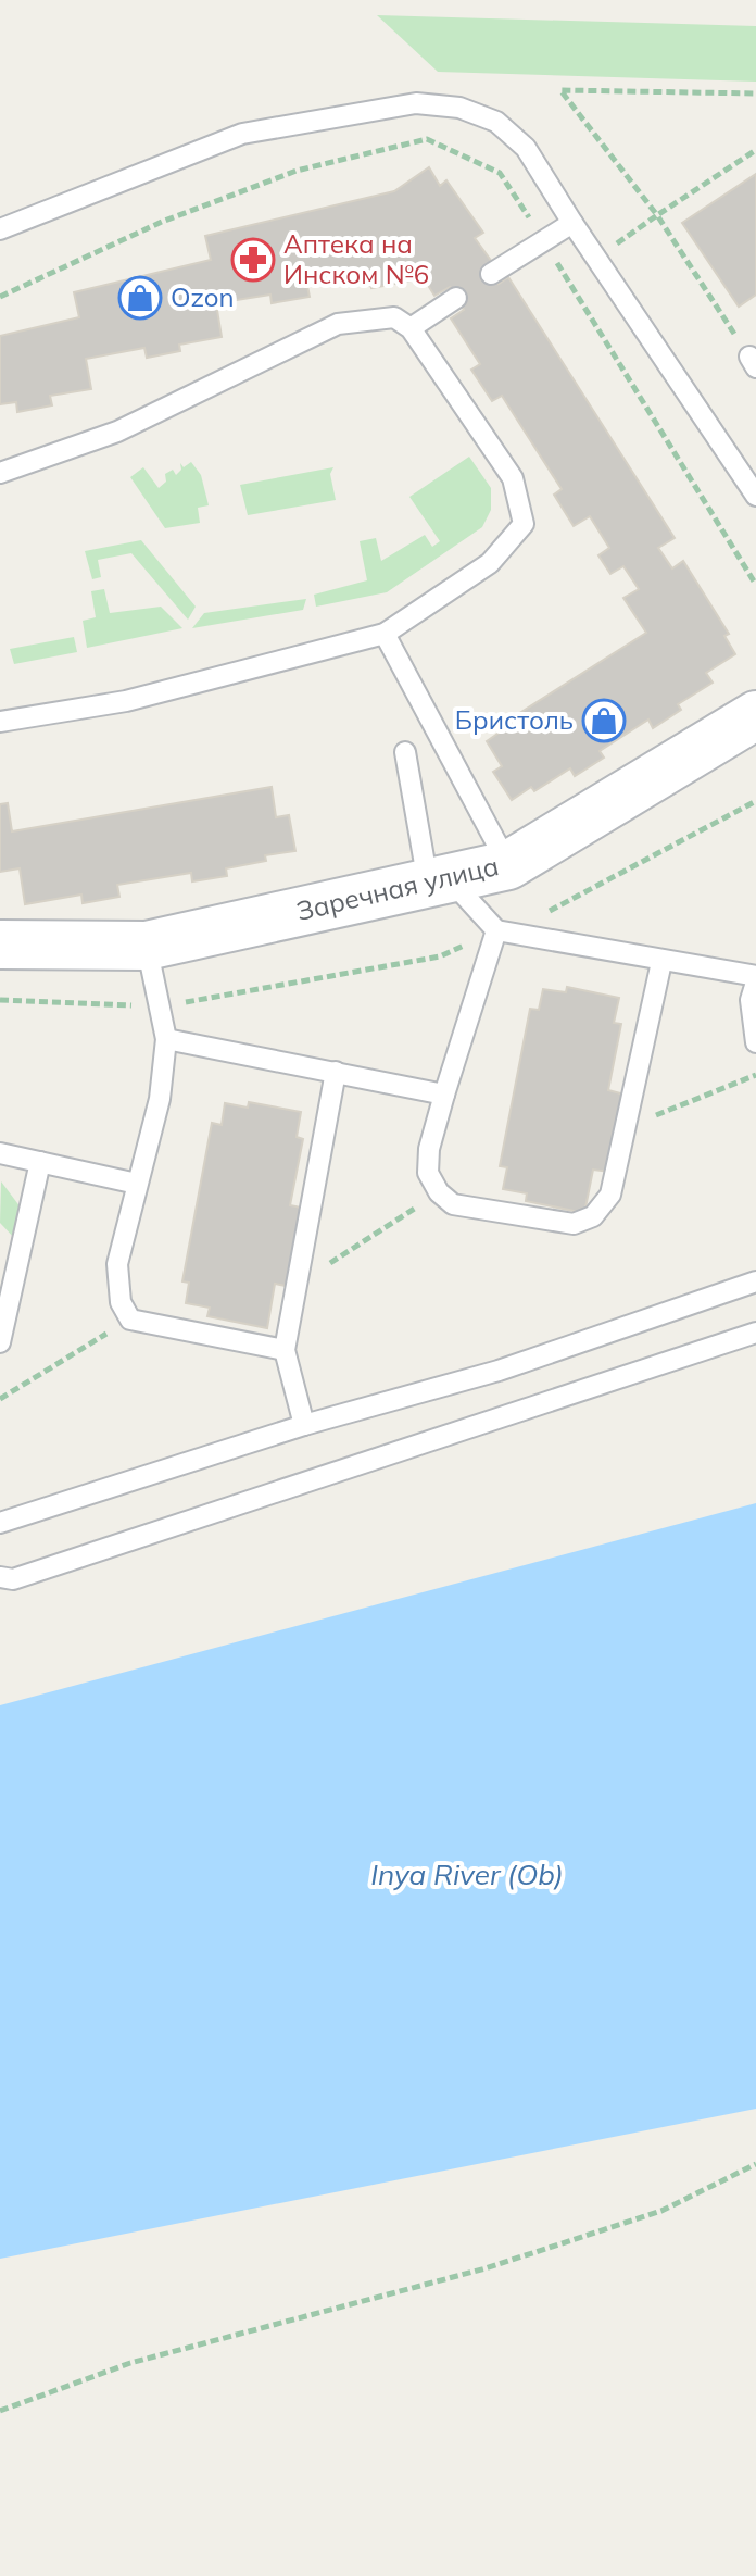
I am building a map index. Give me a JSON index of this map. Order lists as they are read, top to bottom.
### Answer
{
  "streets": {
    "street": ["Заречная улица"]
  },
  "water": ["Inya River (Ob)"],
  "places": {
    "pharmacy": ["Аптека на Инском №6"],
    "shop": ["Ozon", "Бристоль"]
  }
}
